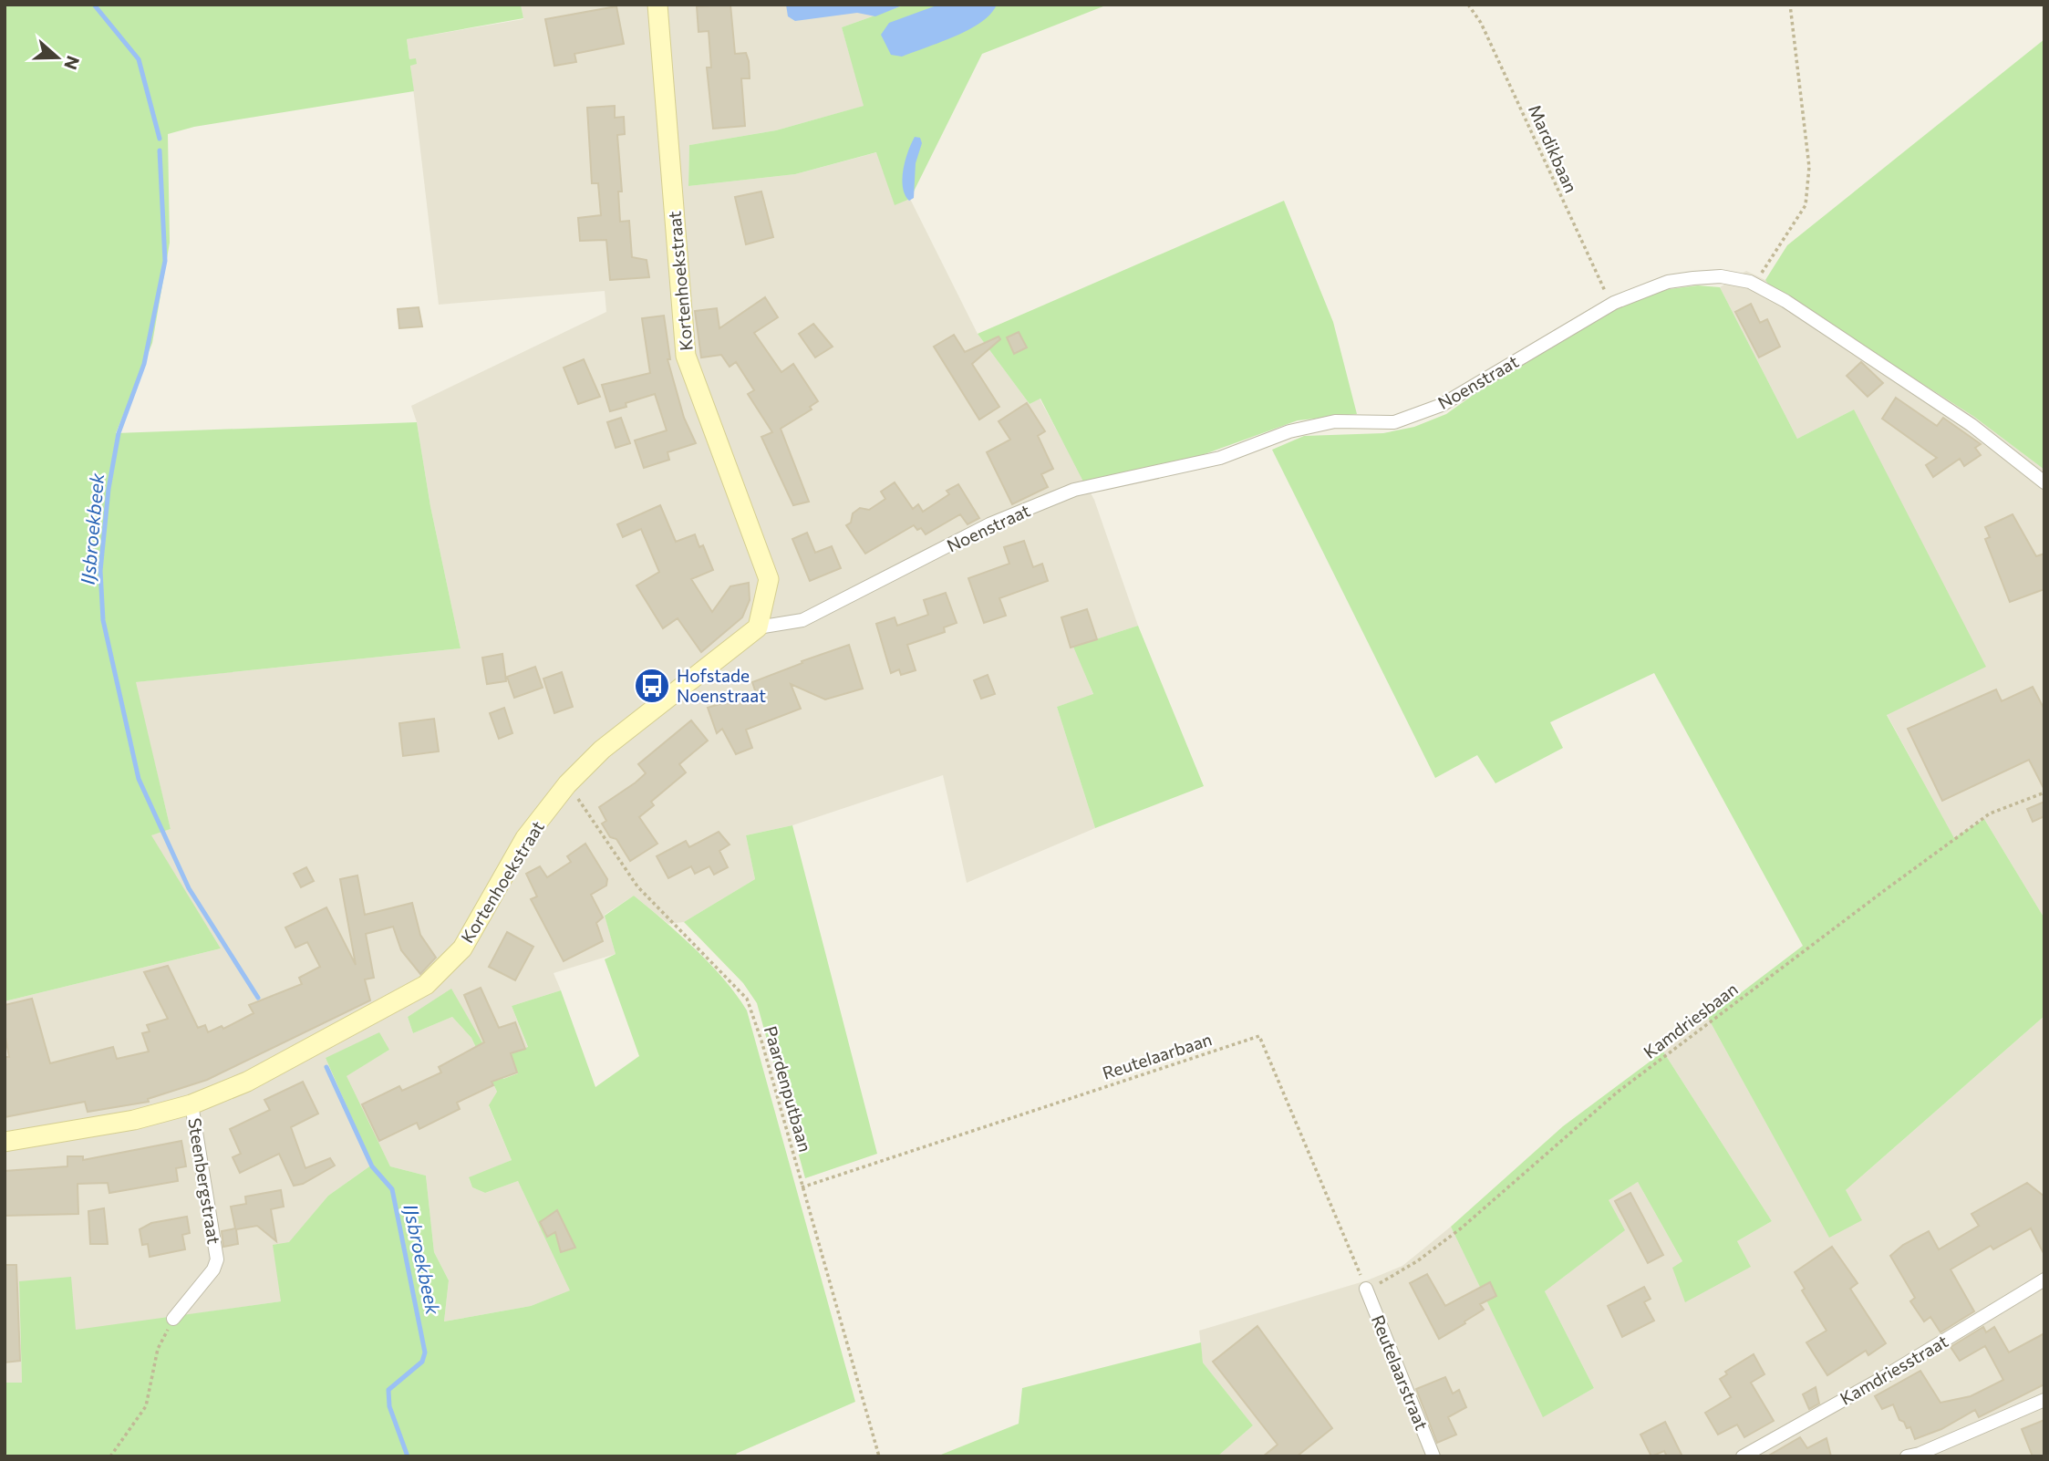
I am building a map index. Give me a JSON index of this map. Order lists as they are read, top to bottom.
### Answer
{
  "streets": {
    "street": [
      "Kortenhoekstraat",
      "Noenstraat",
      "Steenbergstraat",
      "Kamdriesstraat",
      "Reutelaarstraat"
    ],
    "path": [
      "Mardikbaan",
      "Kamdriesbaan",
      "Reutelaarbaan",
      "Paardenputbaan"
    ]
  },
  "crossings": [
    ["Mardikbaan", "Noenstraat"],
    ["Kortenhoekstraat", "Noenstraat"],
    ["Kortenhoekstraat", "Paardenputbaan"],
    ["Kortenhoekstraat", "Steenbergstraat"],
    ["Kamdriesbaan", "Reutelaarbaan"],
    ["Kamdriesbaan", "Reutelaarstraat"],
    ["Reutelaarbaan", "Paardenputbaan"],
    ["Reutelaarbaan", "Reutelaarstraat"]
  ],
  "water": ["IJsbroekbeek"],
  "places": {
    "bus stop": ["Hofstade Noenstraat"]
  },
  "north": "right"
}
